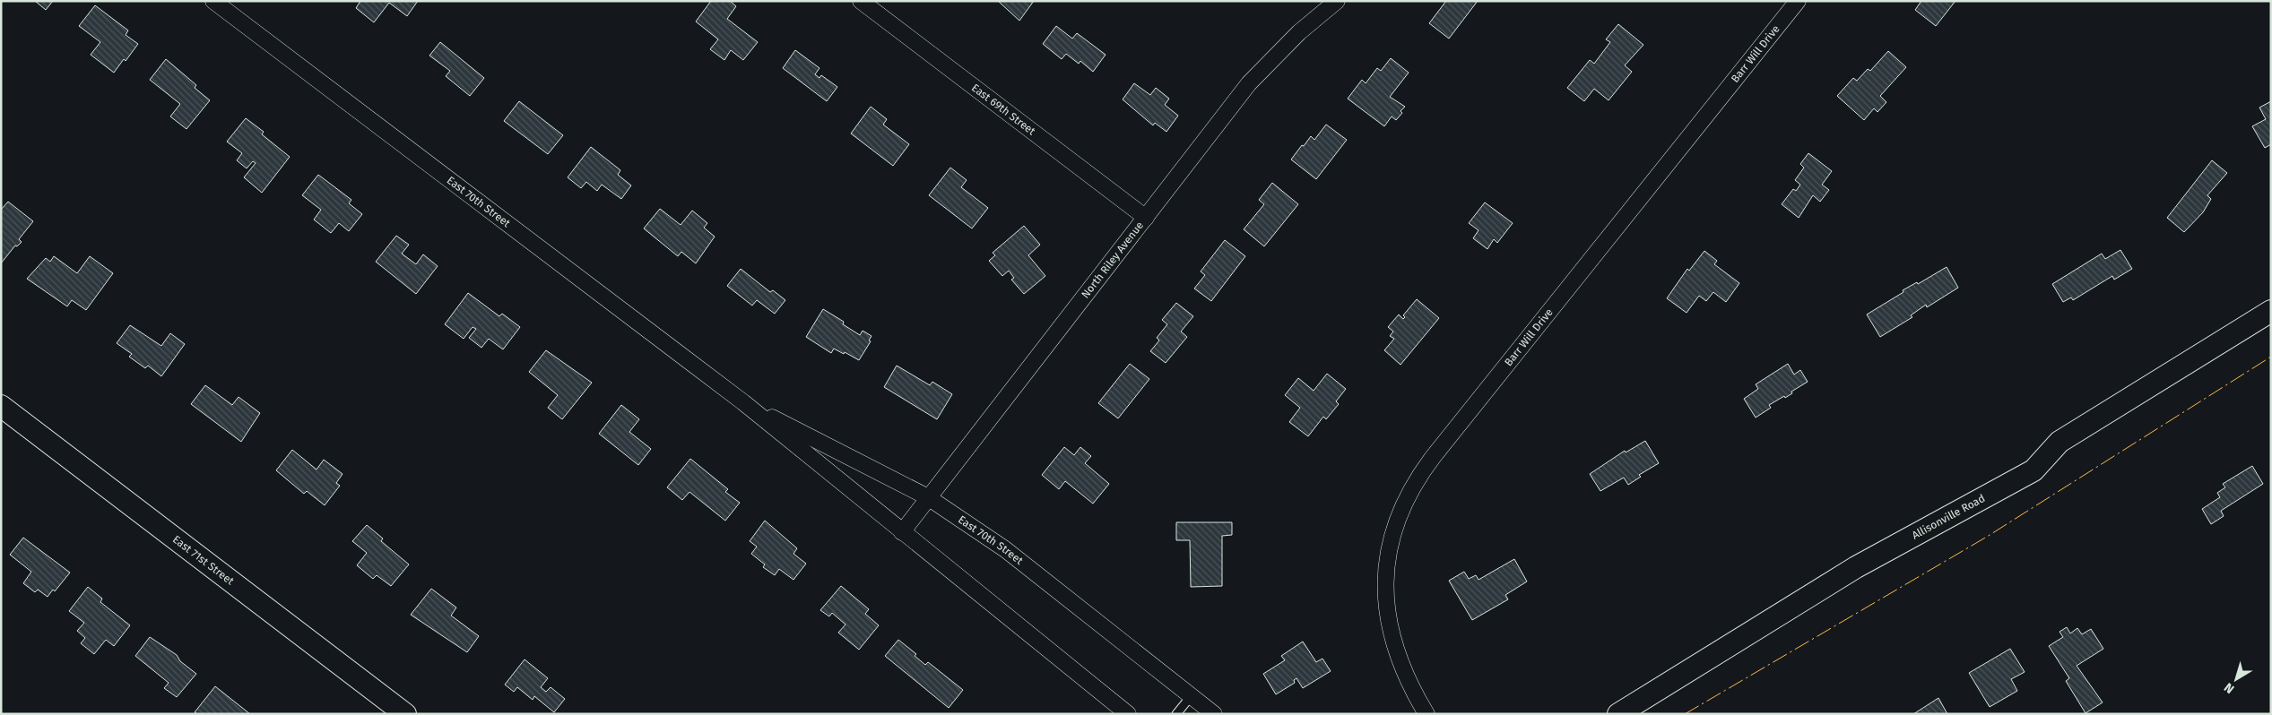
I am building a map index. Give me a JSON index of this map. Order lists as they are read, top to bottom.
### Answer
{
  "streets": {
    "main road": ["Allisonville Road", "East 71st Street"],
    "street": [
      "Barr Will Drive",
      "East 69th Street",
      "East 70th Street",
      "North Riley Avenue"
    ]
  },
  "crossings": [
    ["East 69th Street", "North Riley Avenue"],
    ["East 70th Street", "North Riley Avenue"]
  ],
  "north": "bottom left"
}
